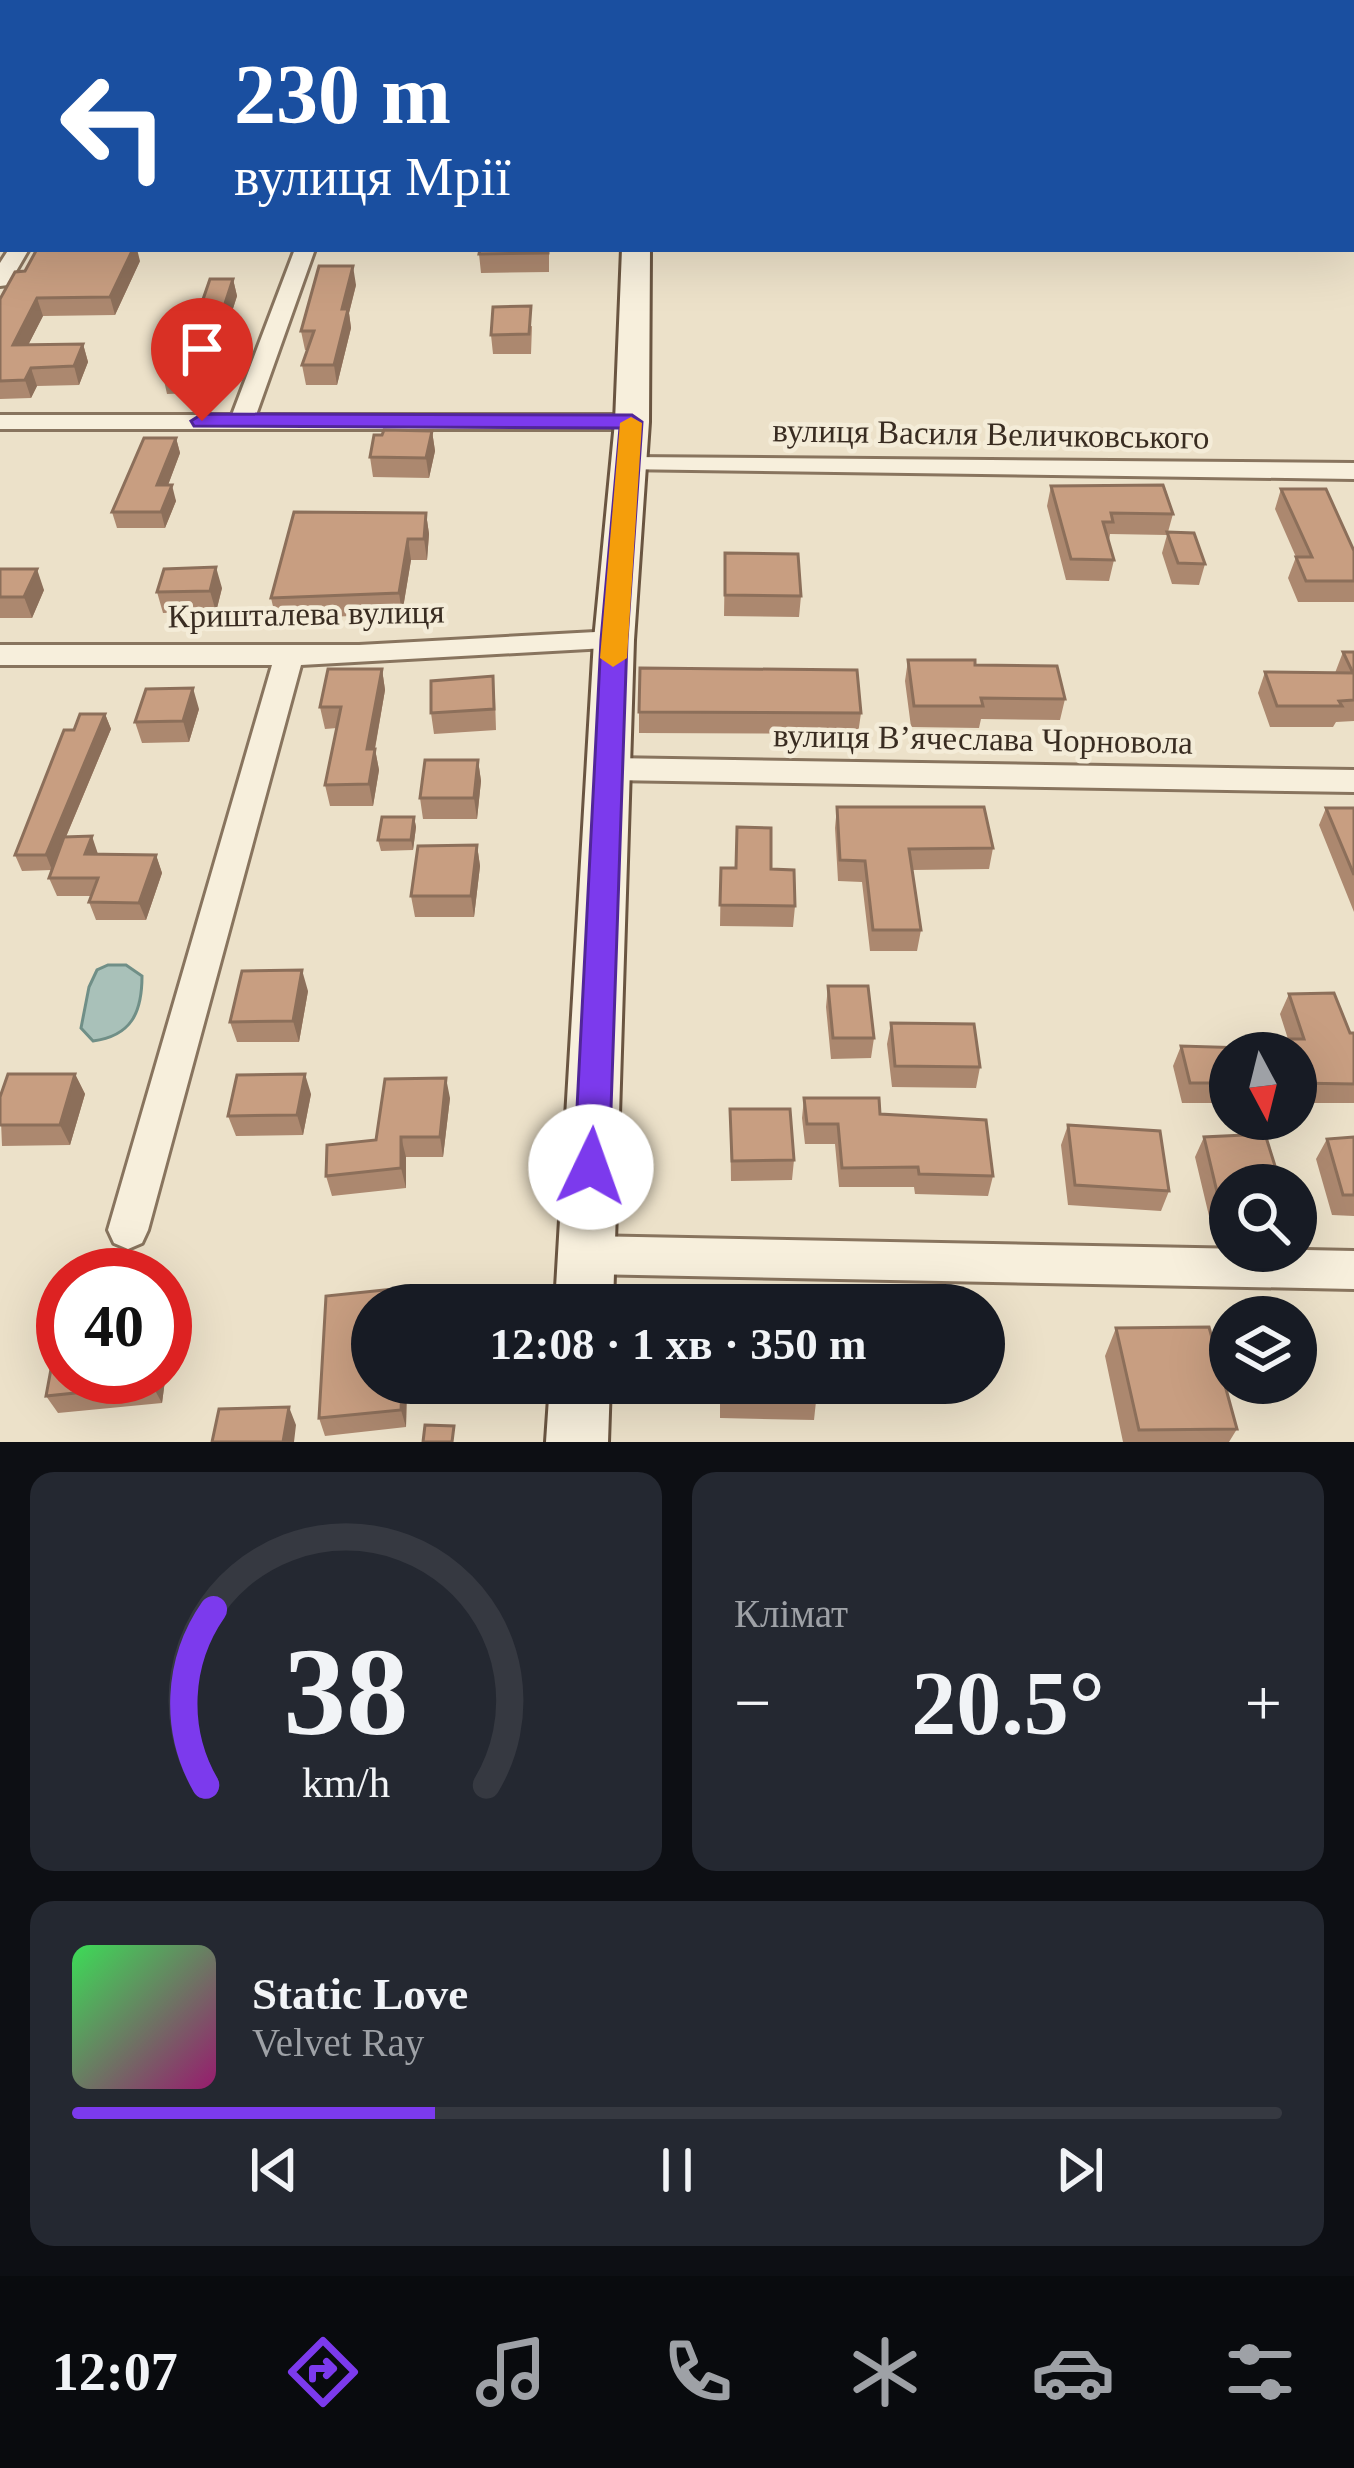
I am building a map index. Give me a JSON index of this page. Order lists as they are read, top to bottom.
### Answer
{
  "streets": {
    "street": ["вулиця Василя Величковського", "Кришталева вулиця", "вулиця Вʼячеслава Чорновола"]
  },
  "north": "bottom",
  "page": {
    "turn": ["230 m", "вулиця Мрії"],
    "limit": "40",
    "trip": "12:08 · 1 хв · 350 m",
    "tile": "Клімат",
    "heat": ["−", "20.5°", "+"],
    "song": ["Static Love", "Velvet Ray"],
    "tabs": "12:07",
    "gauge": ["38", "km/h"]
  }
}
